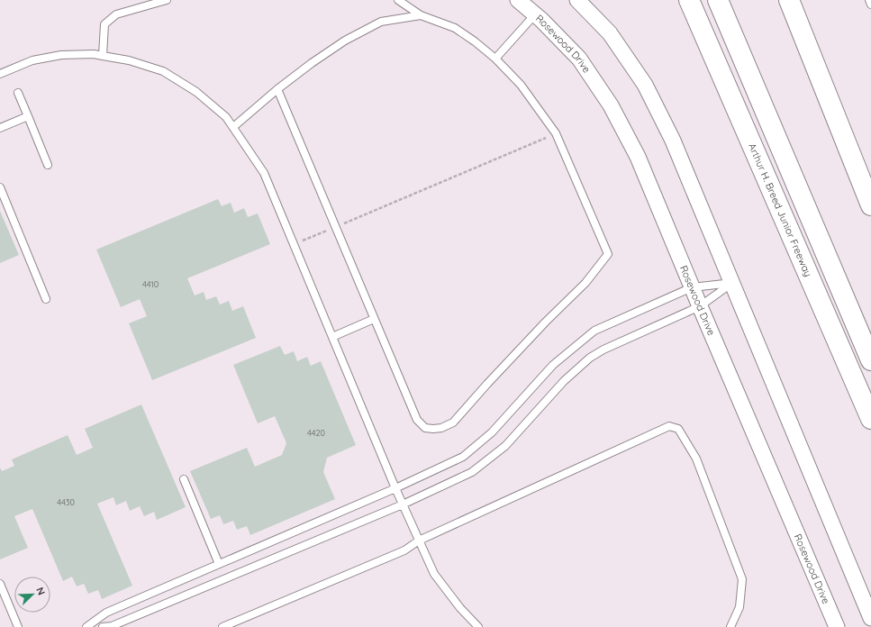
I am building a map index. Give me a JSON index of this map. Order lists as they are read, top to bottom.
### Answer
{
  "streets": {
    "highway": ["Arthur H. Breed Junior Freeway"],
    "street": ["Rosewood Drive"]
  },
  "house_numbers": ["4410", "4420", "4430"],
  "north": "top right"
}
